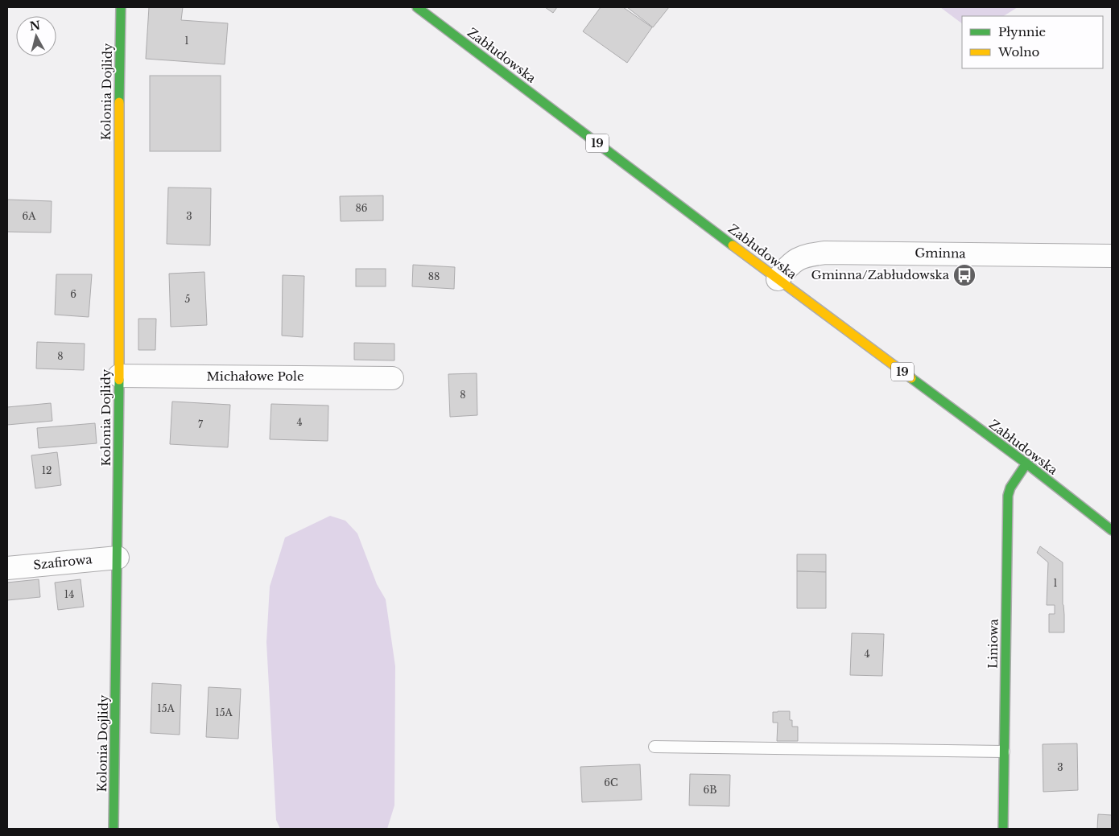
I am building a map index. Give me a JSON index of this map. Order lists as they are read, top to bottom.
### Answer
{
  "streets": {
    "main road": [
      "Zabłudowska",
      "Kolonia Dojlidy",
      "19",
      "Liniowa"
    ],
    "street": ["Gminna", "Michałowe Pole", "Szafirowa"]
  },
  "crossings": [
    ["Zabłudowska", "Gminna"],
    ["Zabłudowska", "Liniowa"],
    ["Kolonia Dojlidy", "Michałowe Pole"],
    ["Kolonia Dojlidy", "Szafirowa"]
  ],
  "places": {
    "bus stop": ["Gminna/Zabłudowska"]
  },
  "house_numbers": [
    "1",
    "86",
    "6A",
    "3",
    "88",
    "6",
    "5",
    "8",
    "8",
    "4",
    "7",
    "12",
    "1",
    "14",
    "4",
    "15A",
    "15A",
    "3",
    "6C",
    "6B"
  ],
  "legend": ["Płynnie", "Wolno"],
  "north": "top"
}
